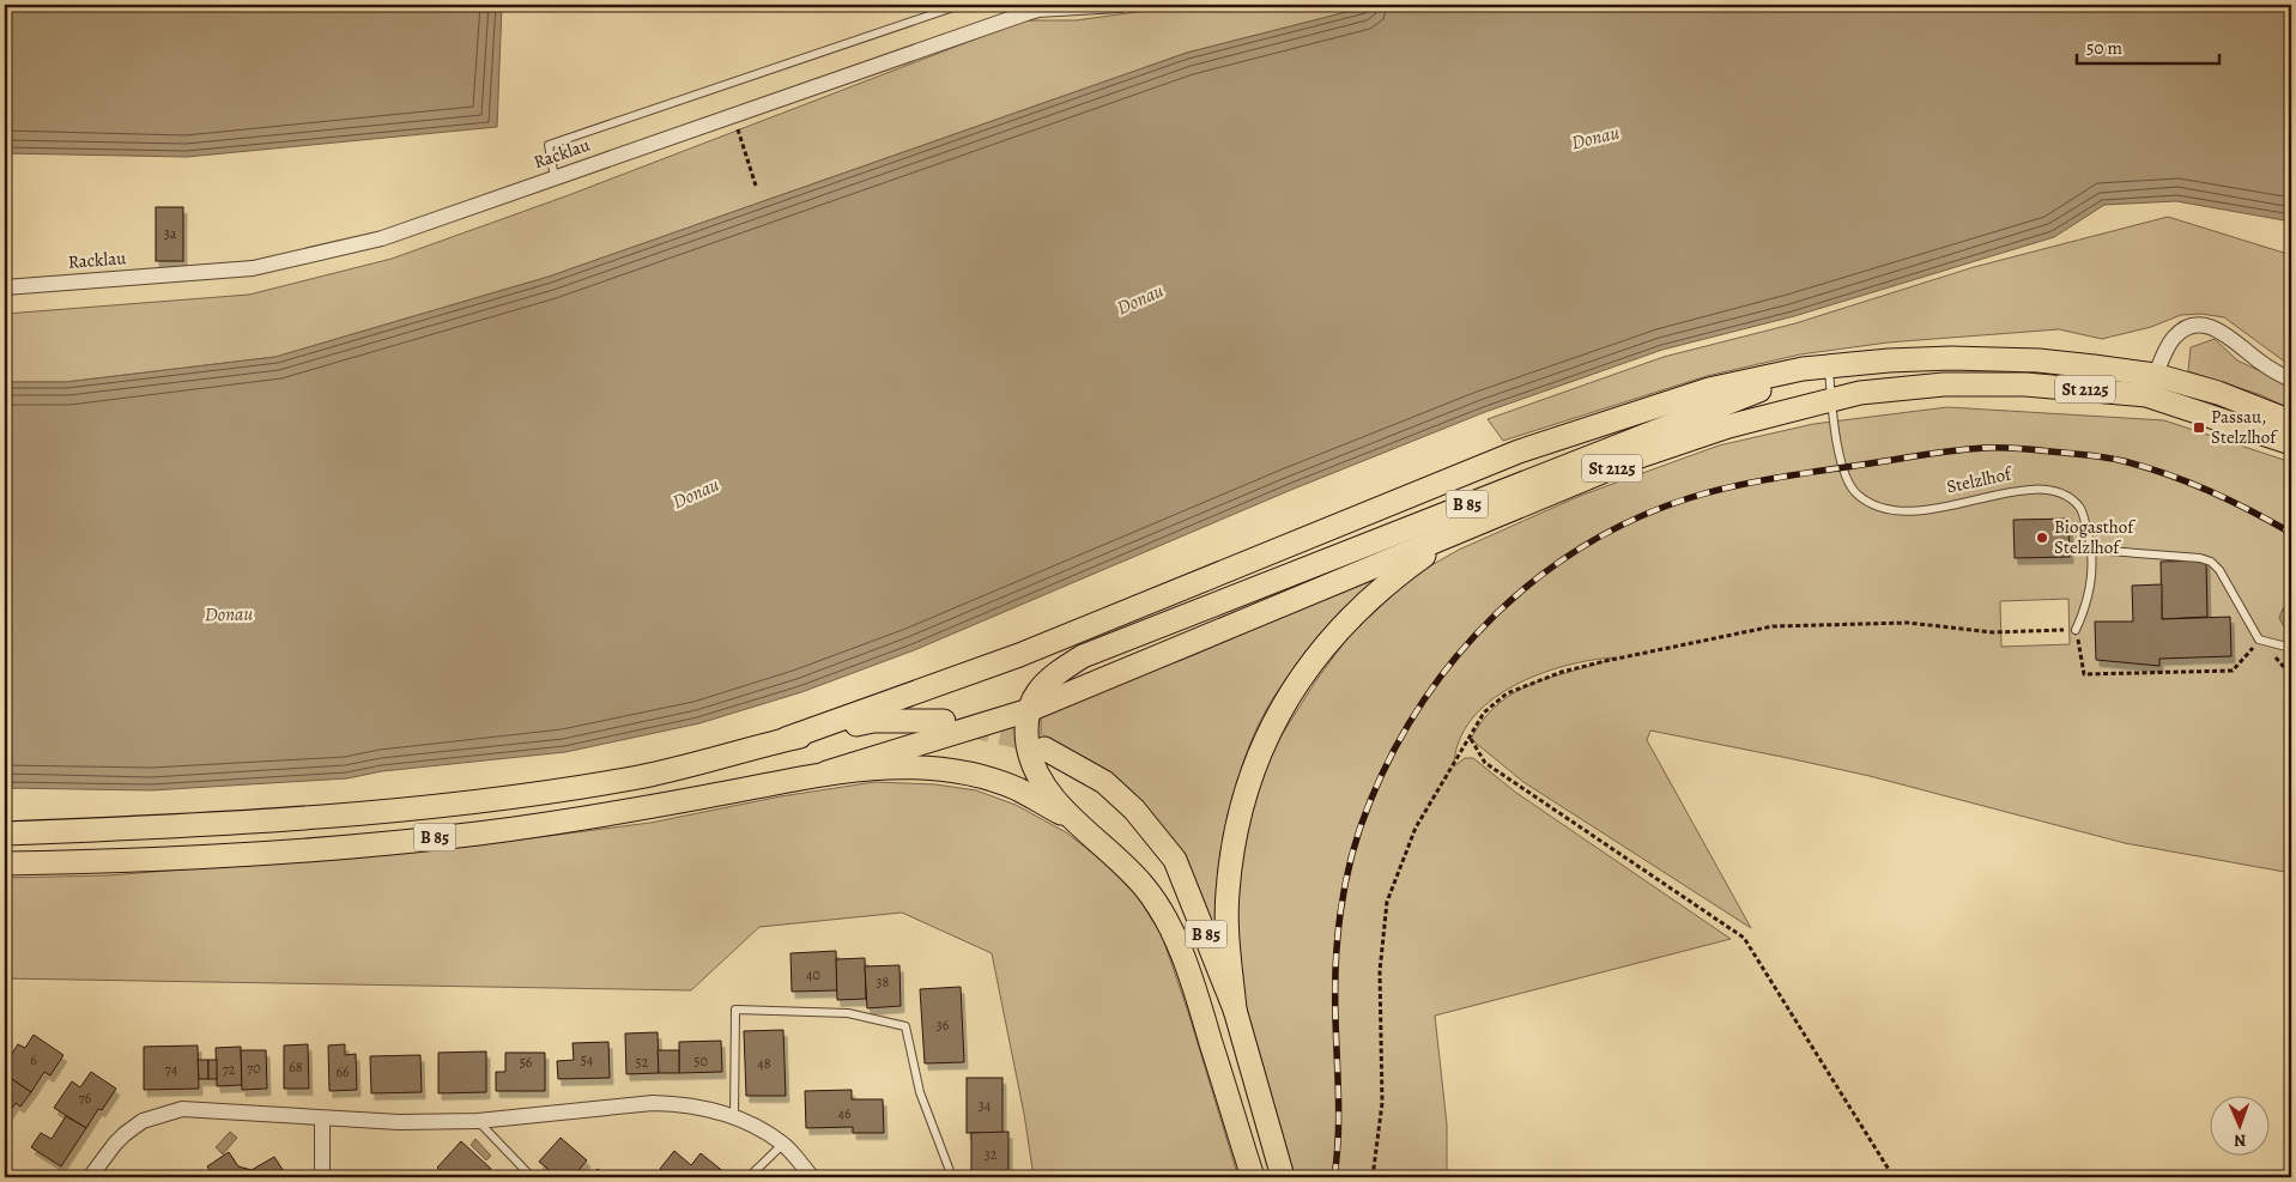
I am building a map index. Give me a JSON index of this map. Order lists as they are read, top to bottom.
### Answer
{
  "streets": {
    "main road": ["St 2125", "B 85"],
    "street": ["Racklau"],
    "lane": ["Stelzlhof"]
  },
  "crossings": [
    ["St 2125", "Stelzlhof"],
    ["St 2125", "B 85"],
    ["Stelzlhof", "B 85"]
  ],
  "water": ["Donau"],
  "places": {
    "transit": ["Passau, Stelzlhof"],
    "other": ["Biogasthof Stelzlhof"]
  },
  "house_numbers": [
    "3a",
    "40",
    "38",
    "36",
    "6",
    "54",
    "50",
    "56",
    "52",
    "48",
    "68",
    "70",
    "74",
    "72",
    "66",
    "76",
    "34",
    "46",
    "32"
  ],
  "scale_bar": "50 m",
  "north": "bottom"
}
